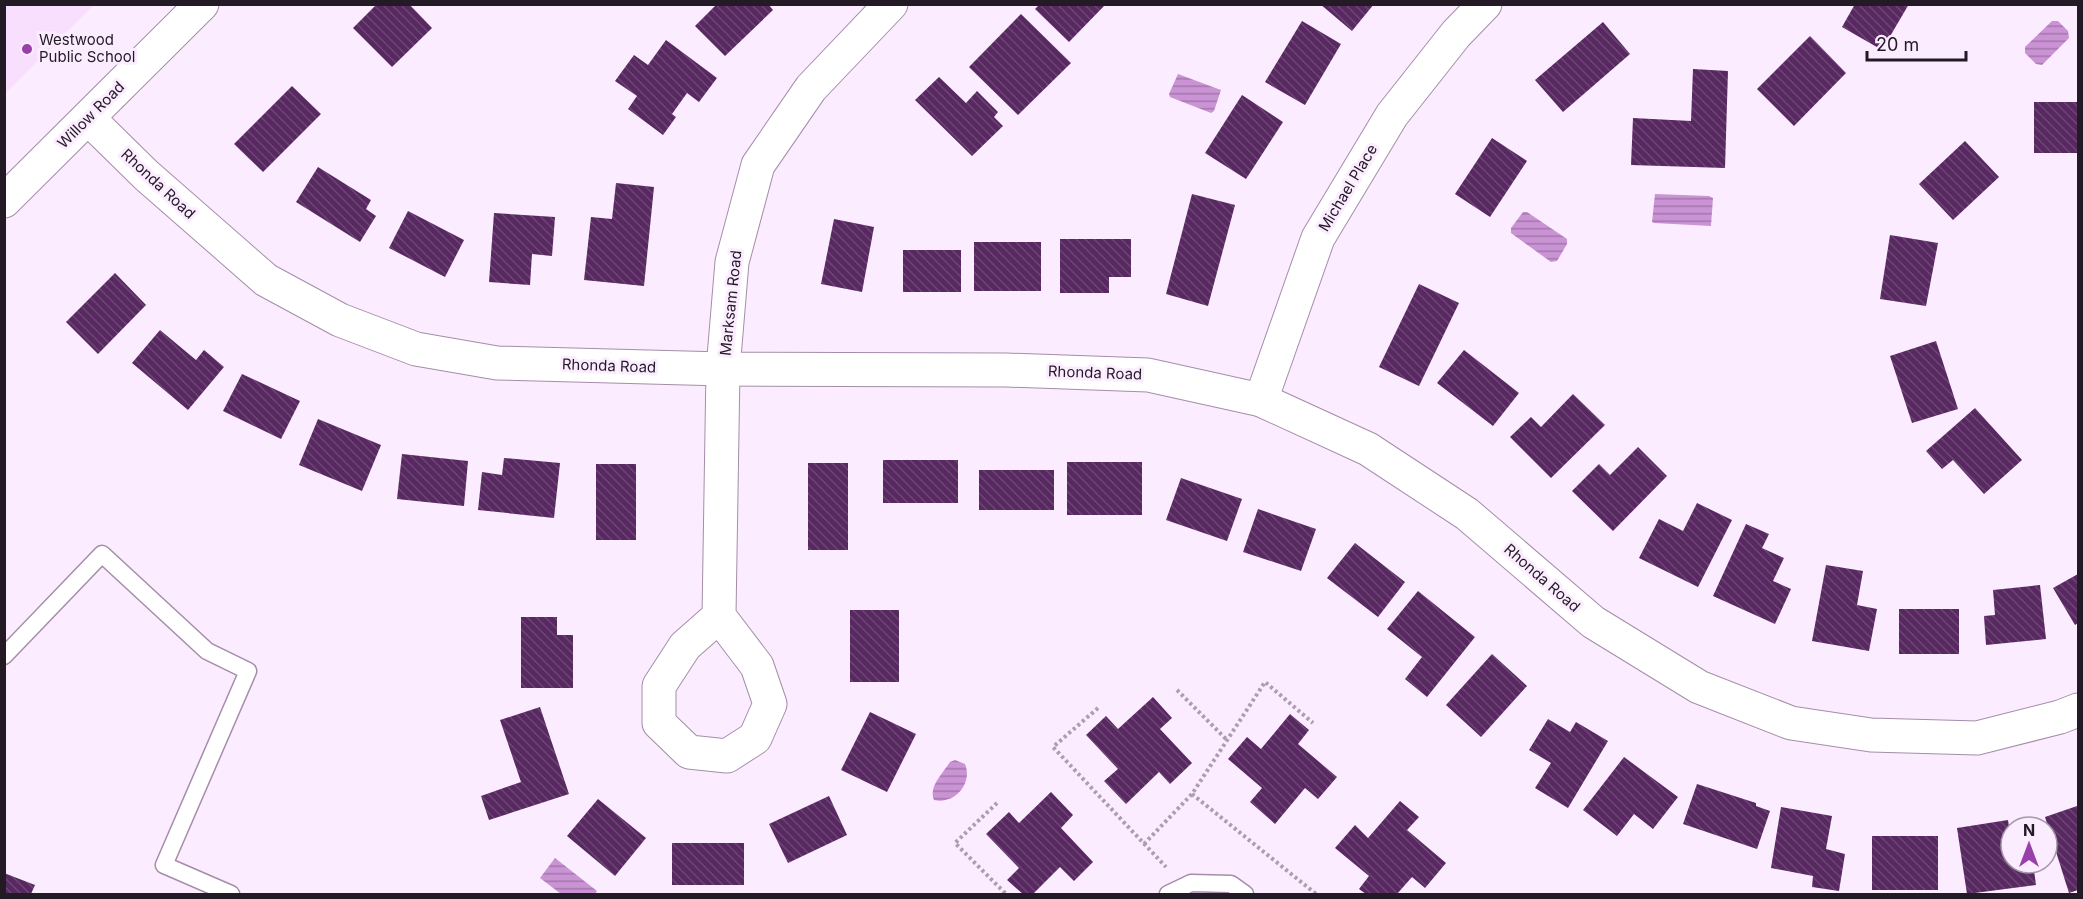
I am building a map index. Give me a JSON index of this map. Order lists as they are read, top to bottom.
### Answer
{
  "streets": {
    "street": [
      "Willow Road",
      "Rhonda Road",
      "Michael Place",
      "Marksam Road"
    ]
  },
  "crossings": [
    ["Willow Road", "Rhonda Road"],
    ["Rhonda Road", "Michael Place"],
    ["Rhonda Road", "Marksam Road"]
  ],
  "places": ["Westwood Public School"],
  "scale_bar": "20 m",
  "north": "top"
}
